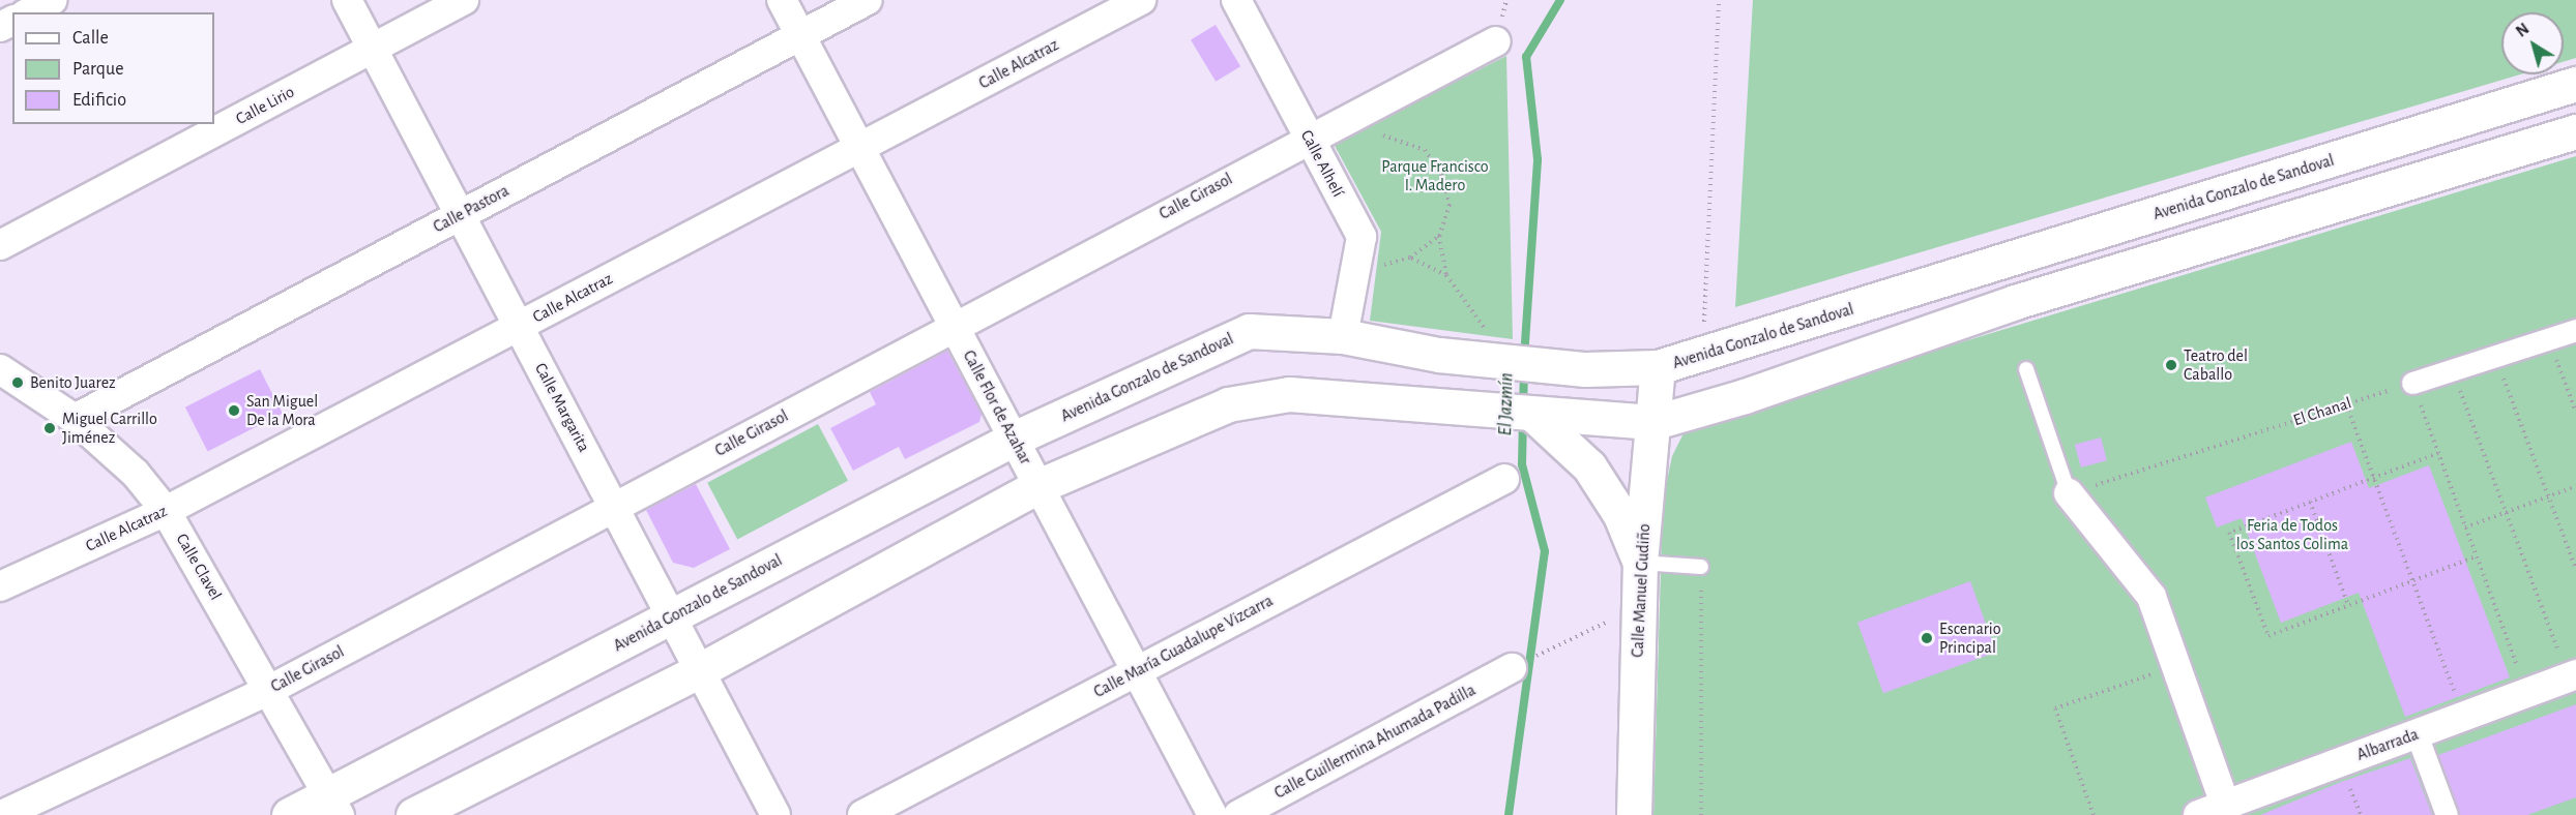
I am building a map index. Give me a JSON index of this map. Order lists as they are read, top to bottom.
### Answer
{
  "streets": {
    "main road": ["Avenida Gonzalo de Sandoval", "Calle Manuel Gudiño"],
    "street": [
      "Calle Alcatraz",
      "Calle Lirio",
      "Calle Alhelí",
      "Calle Girasol",
      "Calle Pastora",
      "Calle Margarita",
      "Calle Flor de Azahar",
      "Calle Clavel",
      "Calle María Guadalupe Vizcarra",
      "Calle Guillermina Ahumada Padilla",
      "Albarrada"
    ],
    "path": ["El Chanal"]
  },
  "crossings": [
    ["Calle Alcatraz", "Calle Margarita"],
    ["Calle Alcatraz", "Calle Flor de Azahar"],
    ["Calle Alcatraz", "Calle Clavel"],
    ["Calle Lirio", "Calle Margarita"],
    ["Calle Alhelí", "Avenida Gonzalo de Sandoval"],
    ["Calle Alhelí", "Calle Girasol"],
    ["Avenida Gonzalo de Sandoval", "Calle Margarita"],
    ["Avenida Gonzalo de Sandoval", "Calle Flor de Azahar"],
    ["Avenida Gonzalo de Sandoval", "Calle Clavel"],
    ["Avenida Gonzalo de Sandoval", "Calle Manuel Gudiño"],
    ["Calle Girasol", "Calle Margarita"],
    ["Calle Girasol", "Calle Flor de Azahar"],
    ["Calle Girasol", "Calle Clavel"],
    ["Calle Pastora", "Calle Margarita"],
    ["Calle Pastora", "Calle Flor de Azahar"],
    ["Calle Pastora", "Calle Clavel"],
    ["Calle Flor de Azahar", "Calle María Guadalupe Vizcarra"]
  ],
  "water": ["El Jazmín"],
  "parks": ["Parque Francisco I. Madero", "Feria de Todos los Santos Colima"],
  "places": [
    "Teatro del Caballo",
    "Benito Juarez",
    "San Miguel De la Mora",
    "Miguel Carrillo Jiménez",
    "Escenario Principal"
  ],
  "legend": ["Calle", "Parque", "Edificio"],
  "north": "top left"
}
